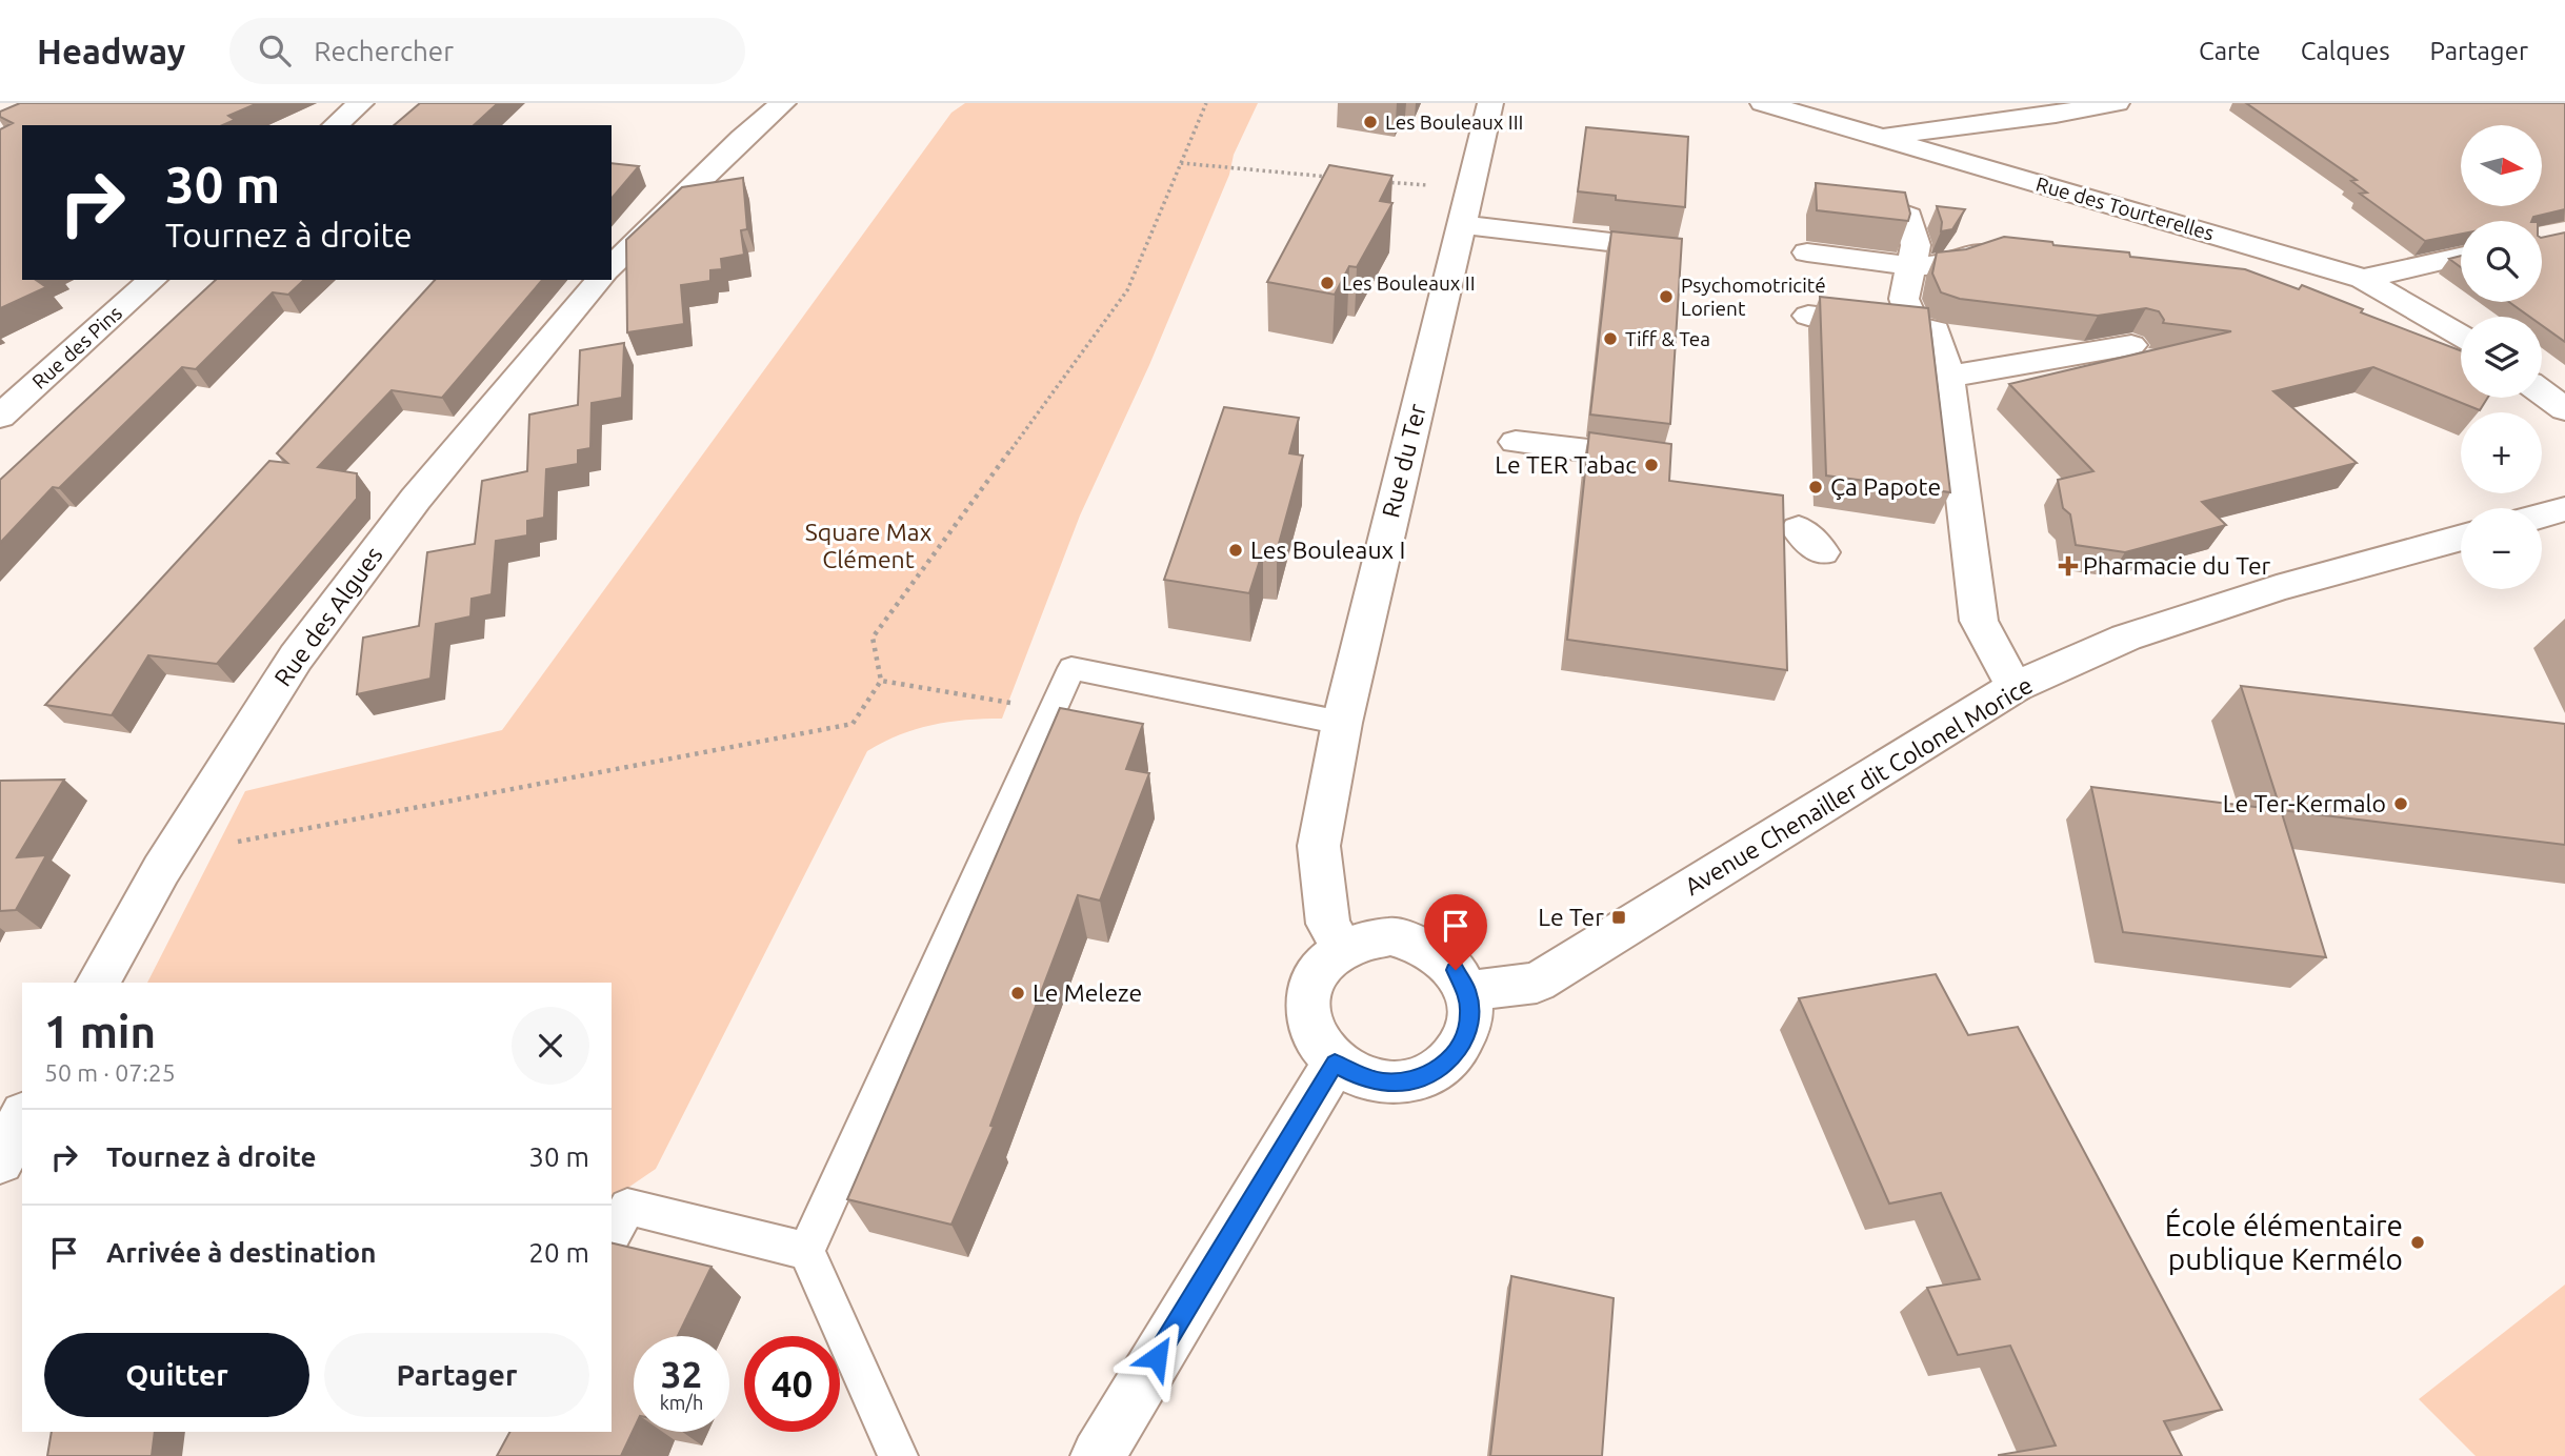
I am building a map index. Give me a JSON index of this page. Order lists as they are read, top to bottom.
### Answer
{
  "streets": {
    "street": [
      "Rue des Tourterelles",
      "Rue des Pins",
      "Rue du Ter",
      "Rue des Algues",
      "Avenue Chenailler dit Colonel Morice"
    ]
  },
  "crossings": [
    ["Rue du Ter", "Avenue Chenailler dit Colonel Morice"]
  ],
  "parks": ["Square Max Clément"],
  "places": {
    "other": [
      "Les Bouleaux III",
      "Les Bouleaux II",
      "Psychomotricité Lorient",
      "Tiff & Tea",
      "Le TER Tabac",
      "Ça Papote",
      "Les Bouleaux I",
      "Le Ter-Kermalo",
      "Le Meleze",
      "École élémentaire publique Kermélo"
    ],
    "health": ["Pharmacie du Ter"],
    "transit": ["Le Ter"]
  },
  "north": "right",
  "page": {
    "header": "Headway",
    "search": "Rechercher",
    "nav": ["Carte", "Calques", "Partager"],
    "map_buttons": ["+", "−"],
    "turn": ["30 m", "Tournez à droite"],
    "heading": ["1 min", "50 m · 07:25"],
    "list": [
      {
        "name": "Tournez à droite",
        "value": "30 m"
      },
      {
        "name": "Arrivée à destination",
        "value": "20 m"
      }
    ],
    "buttons": ["Quitter", "Partager"],
    "speed": "32 km/h",
    "limit": "40"
  }
}
